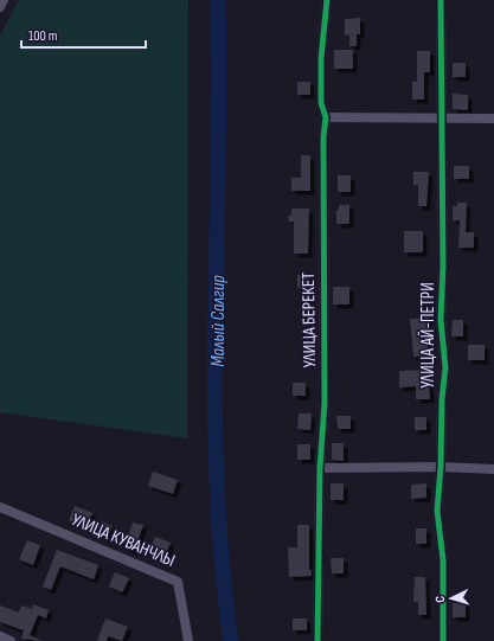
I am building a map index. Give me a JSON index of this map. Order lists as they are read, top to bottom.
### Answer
{
  "streets": {
    "street": ["УЛИЦА БЕРЕКЕТ", "УЛИЦА АЙ-ПЕТРИ", "УЛИЦА КУВАНЧЛЫ"]
  },
  "water": ["Малый Салгир"],
  "scale_bar": "100 m",
  "north": "left"
}
